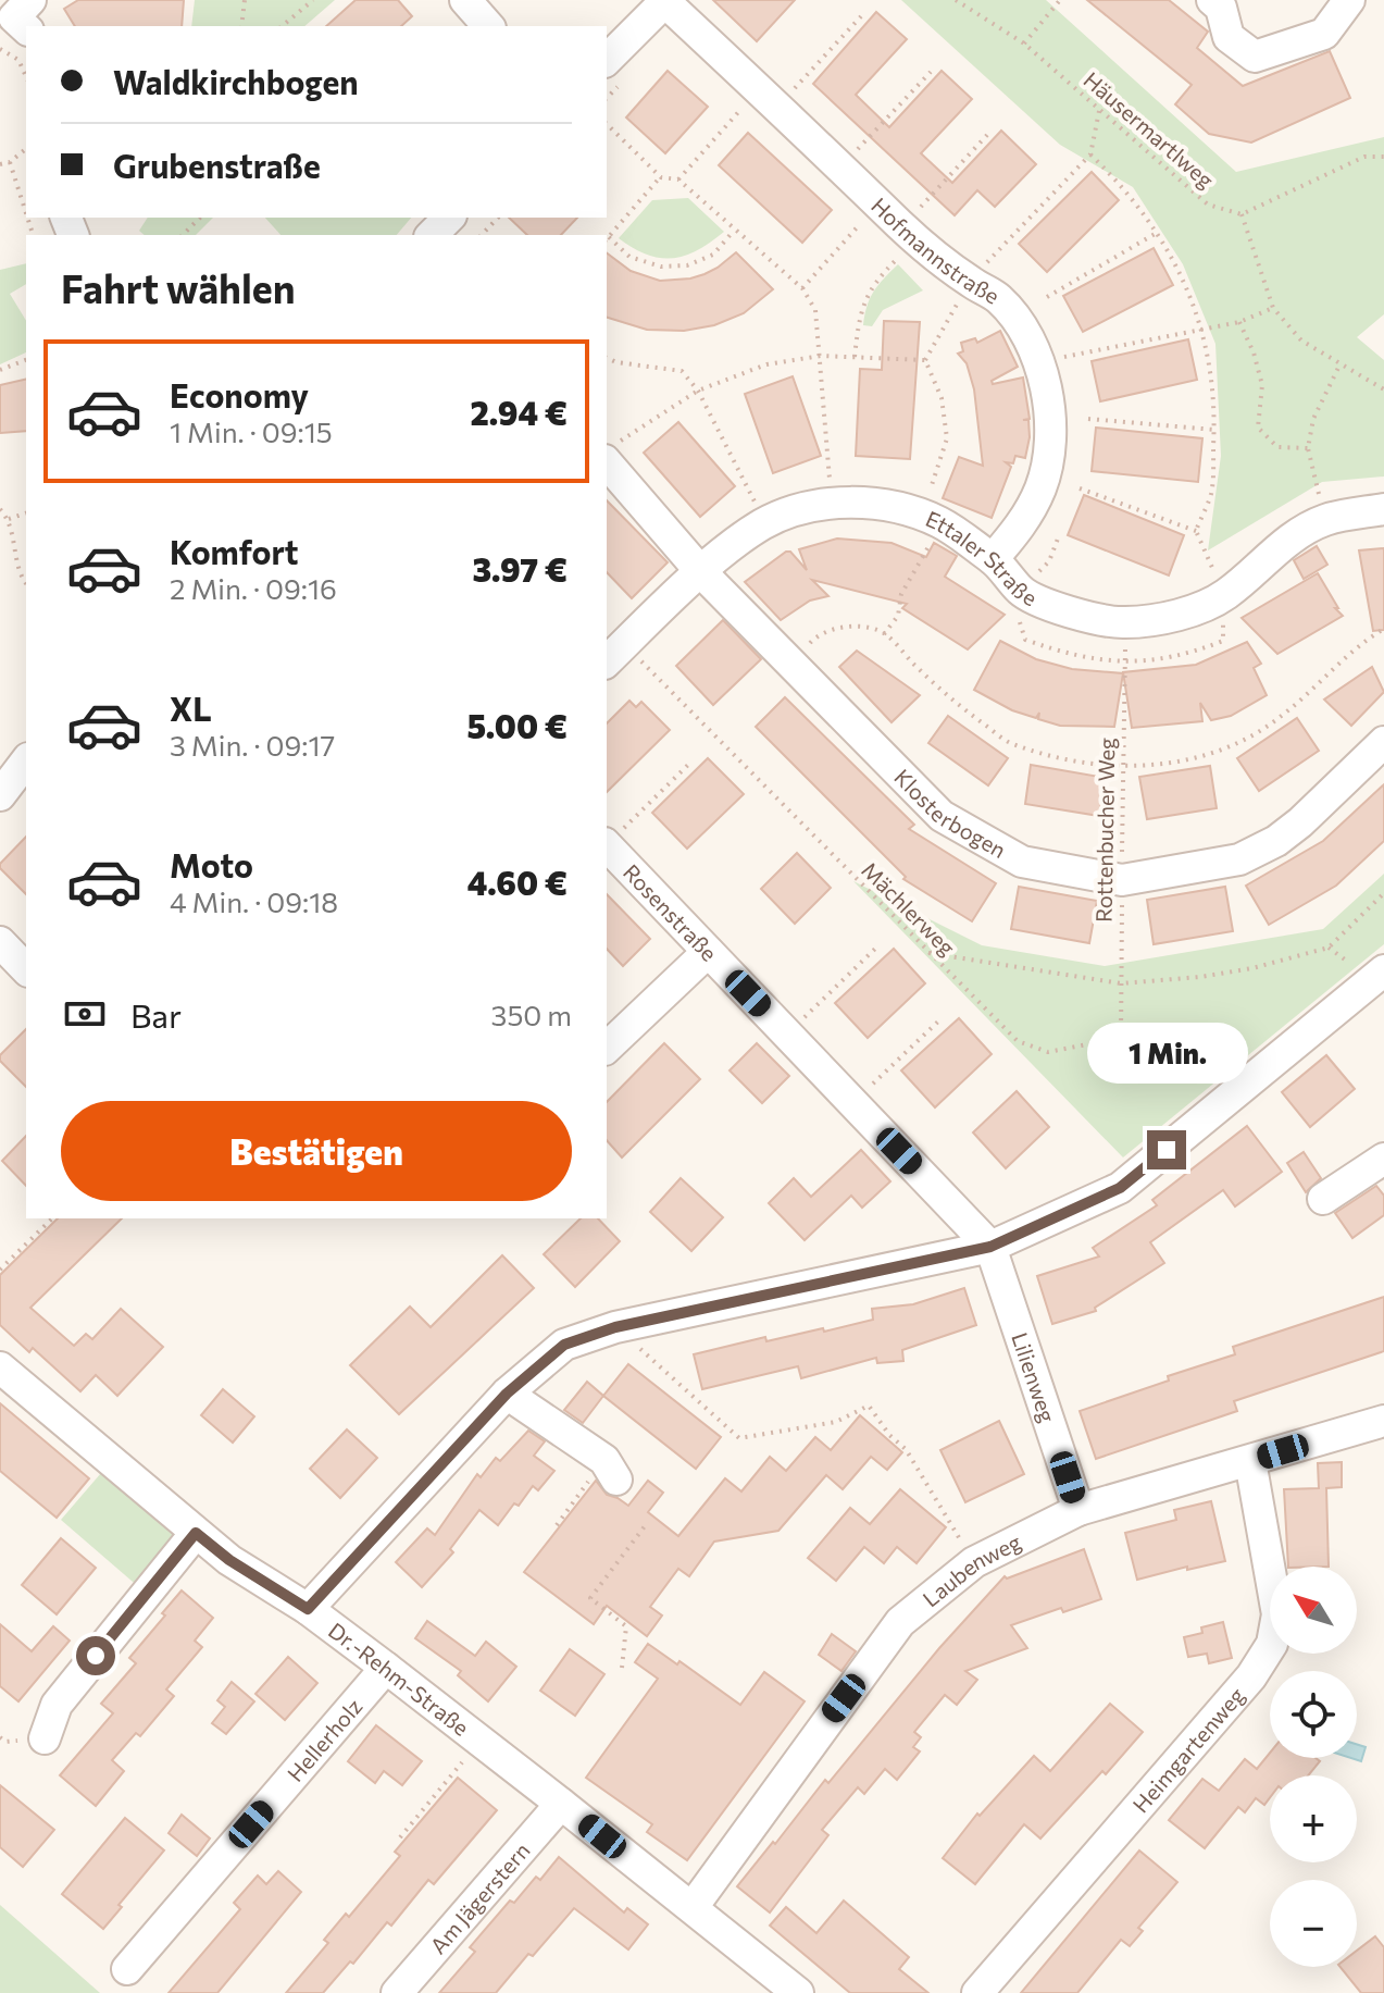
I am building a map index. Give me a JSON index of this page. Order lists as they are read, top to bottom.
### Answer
{
  "streets": {
    "street": [
      "Hofmannstraße",
      "Ettaler Straße",
      "Klosterbogen",
      "Rosenstraße",
      "Lilienweg",
      "Laubenweg",
      "Dr.-Rehm-Straße",
      "Hellerholz",
      "Heimgartenweg",
      "Am Jägerstern"
    ],
    "path": ["Häusermartlweg", "Rottenbucher Weg", "Mächlerweg"]
  },
  "crossings": [
    ["Hofmannstraße", "Ettaler Straße"],
    ["Ettaler Straße", "Klosterbogen"],
    ["Ettaler Straße", "Rottenbucher Weg"],
    ["Ettaler Straße", "Mächlerweg"],
    ["Klosterbogen", "Rottenbucher Weg"],
    ["Rottenbucher Weg", "Mächlerweg"],
    ["Rosenstraße", "Lilienweg"],
    ["Lilienweg", "Laubenweg"],
    ["Laubenweg", "Dr.-Rehm-Straße"],
    ["Laubenweg", "Heimgartenweg"],
    ["Dr.-Rehm-Straße", "Hellerholz"],
    ["Dr.-Rehm-Straße", "Am Jägerstern"]
  ],
  "north": "top left",
  "page": {
    "banner": ["Waldkirchbogen", "Grubenstraße"],
    "heading": "Fahrt wählen",
    "list": [
      {
        "name": "Economy",
        "note": "1 Min. · 09:15",
        "value": "2.94 €"
      },
      {
        "name": "Komfort",
        "note": "2 Min. · 09:16",
        "value": "3.97 €"
      },
      {
        "name": "XL",
        "note": "3 Min. · 09:17",
        "value": "5.00 €"
      },
      {
        "name": "Moto",
        "note": "4 Min. · 09:18",
        "value": "4.60 €"
      }
    ],
    "pay": ["Bar", "350 m"],
    "bubble": "1 Min.",
    "buttons": "Bestätigen",
    "map_buttons": ["+", "−"]
  }
}
